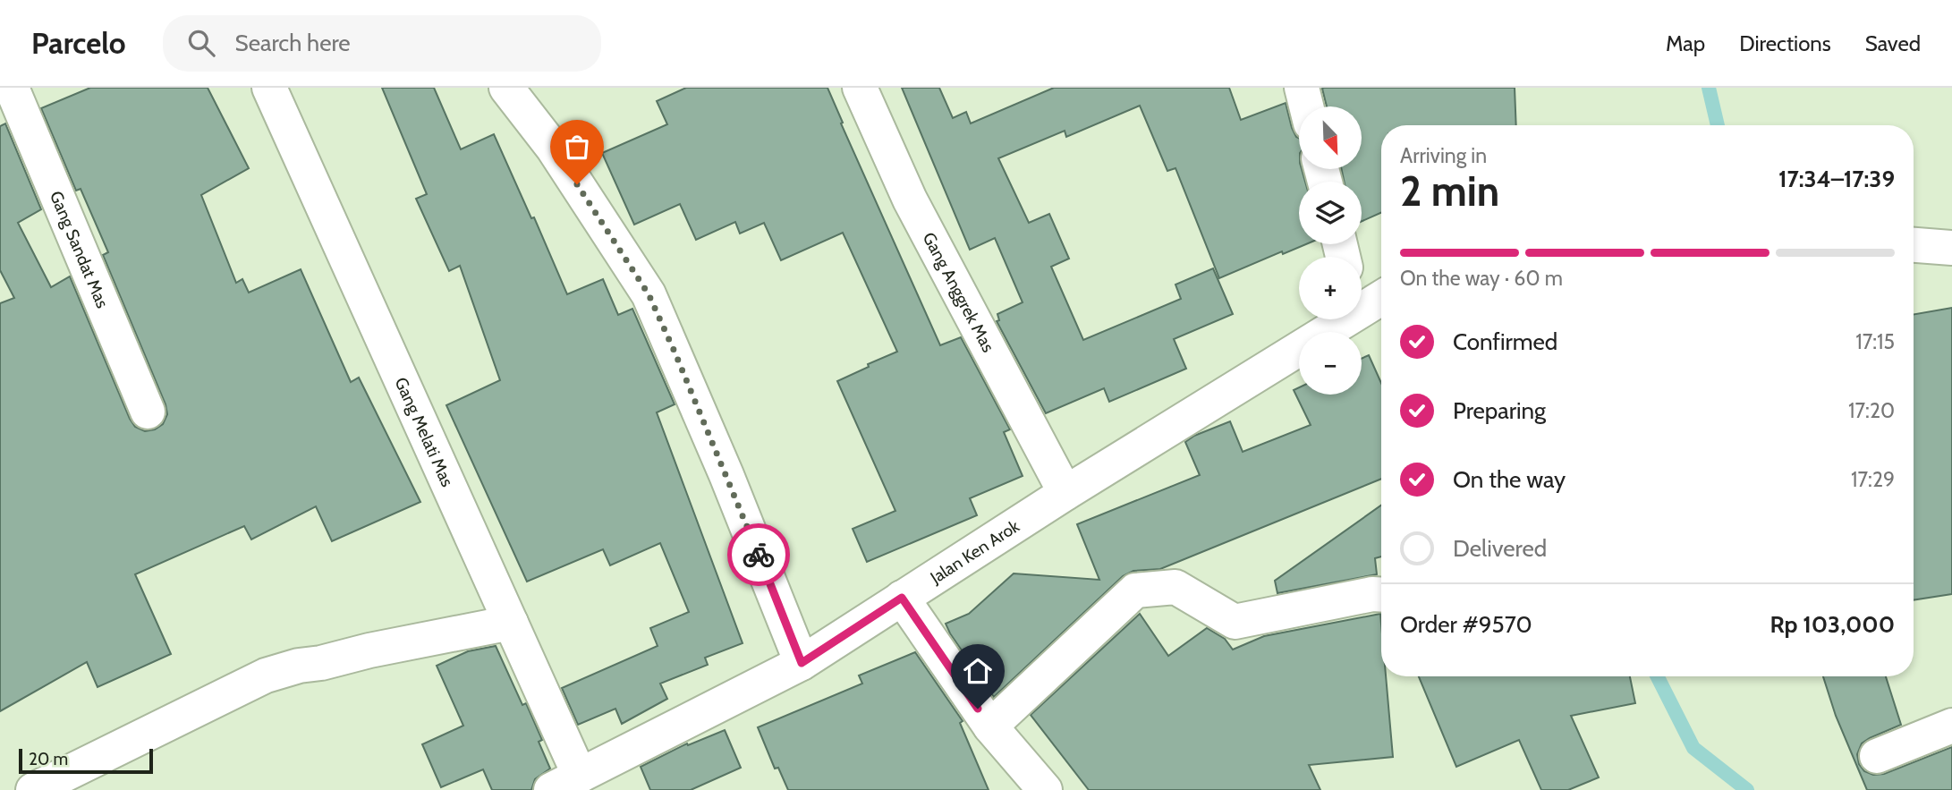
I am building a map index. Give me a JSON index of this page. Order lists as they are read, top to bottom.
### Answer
{
  "streets": {
    "street": [
      "Gang Sandat Mas",
      "Gang Anggrek Mas",
      "Gang Melati Mas",
      "Jalan Ken Arok"
    ]
  },
  "crossings": [
    ["Gang Anggrek Mas", "Jalan Ken Arok"],
    ["Gang Melati Mas", "Jalan Ken Arok"]
  ],
  "scale_bar": "20 m",
  "north": "bottom right",
  "page": {
    "header": "Parcelo",
    "search": "Search here",
    "nav": ["Map", "Directions", "Saved"],
    "map_buttons": ["+", "−"],
    "heading": ["2 min", "Arriving in", "17:34–17:39"],
    "panel": ["Order #9570", "Rp 103,000"],
    "bar": "On the way · 60 m",
    "list": [
      ["Confirmed", "17:15"],
      ["Preparing", "17:20"],
      ["On the way", "17:29"],
      "Delivered"
    ],
    "scale": "20 m"
  }
}
